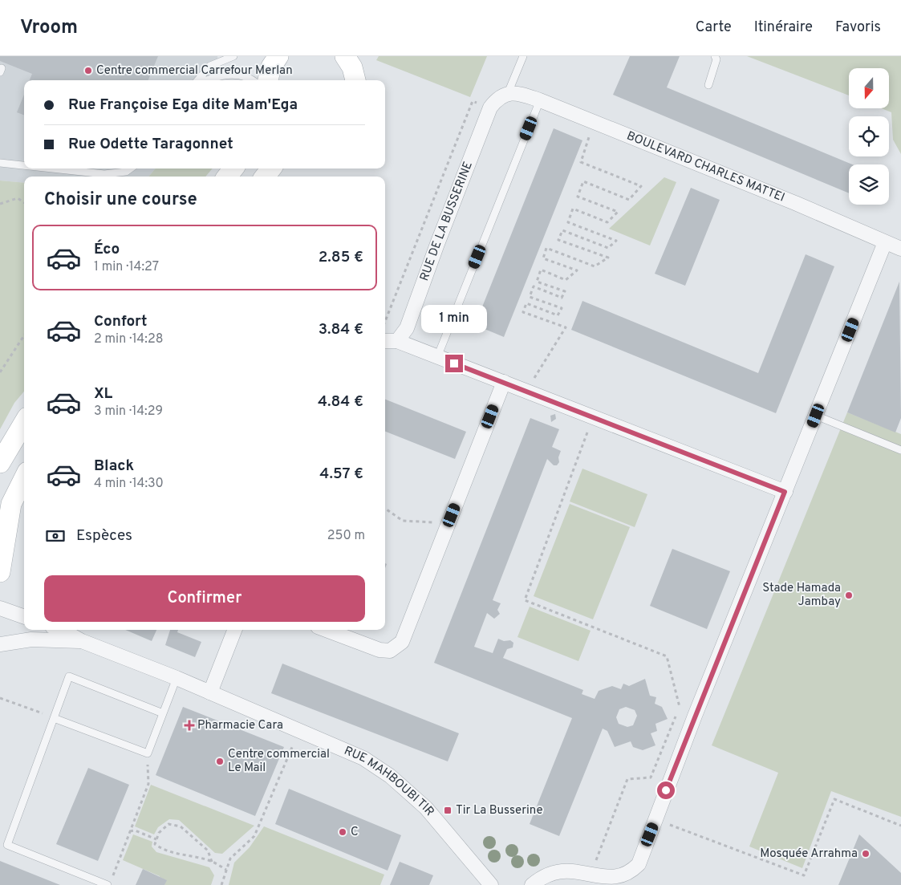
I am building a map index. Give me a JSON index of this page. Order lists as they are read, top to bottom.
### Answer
{
  "streets": {
    "street": ["BOULEVARD CHARLES MATTEI", "RUE DE LA BUSSERINE", "RUE MAHBOUBI TIR"]
  },
  "crossings": [
    ["BOULEVARD CHARLES MATTEI", "RUE DE LA BUSSERINE"]
  ],
  "places": {
    "other": [
      "Centre commercial Carrefour Merlan",
      "Stade Hamada Jambay",
      "Centre commercial Le Mail",
      "C",
      "Mosquée Arrahma"
    ],
    "health": ["Pharmacie Cara"],
    "transit": ["Tir La Busserine"]
  },
  "north": "bottom",
  "page": {
    "header": "Vroom",
    "nav": ["Carte", "Itinéraire", "Favoris"],
    "banner": ["Rue Françoise Ega dite Mam'Ega", "Rue Odette Taragonnet"],
    "heading": "Choisir une course",
    "list": [
      {
        "name": "Éco",
        "note": "1 min · 14:27",
        "value": "2.85 €"
      },
      {
        "name": "Confort",
        "note": "2 min · 14:28",
        "value": "3.84 €"
      },
      {
        "name": "XL",
        "note": "3 min · 14:29",
        "value": "4.84 €"
      },
      {
        "name": "Black",
        "note": "4 min · 14:30",
        "value": "4.57 €"
      }
    ],
    "bubble": "1 min",
    "pay": ["Espèces", "250 m"],
    "buttons": "Confirmer"
  }
}
